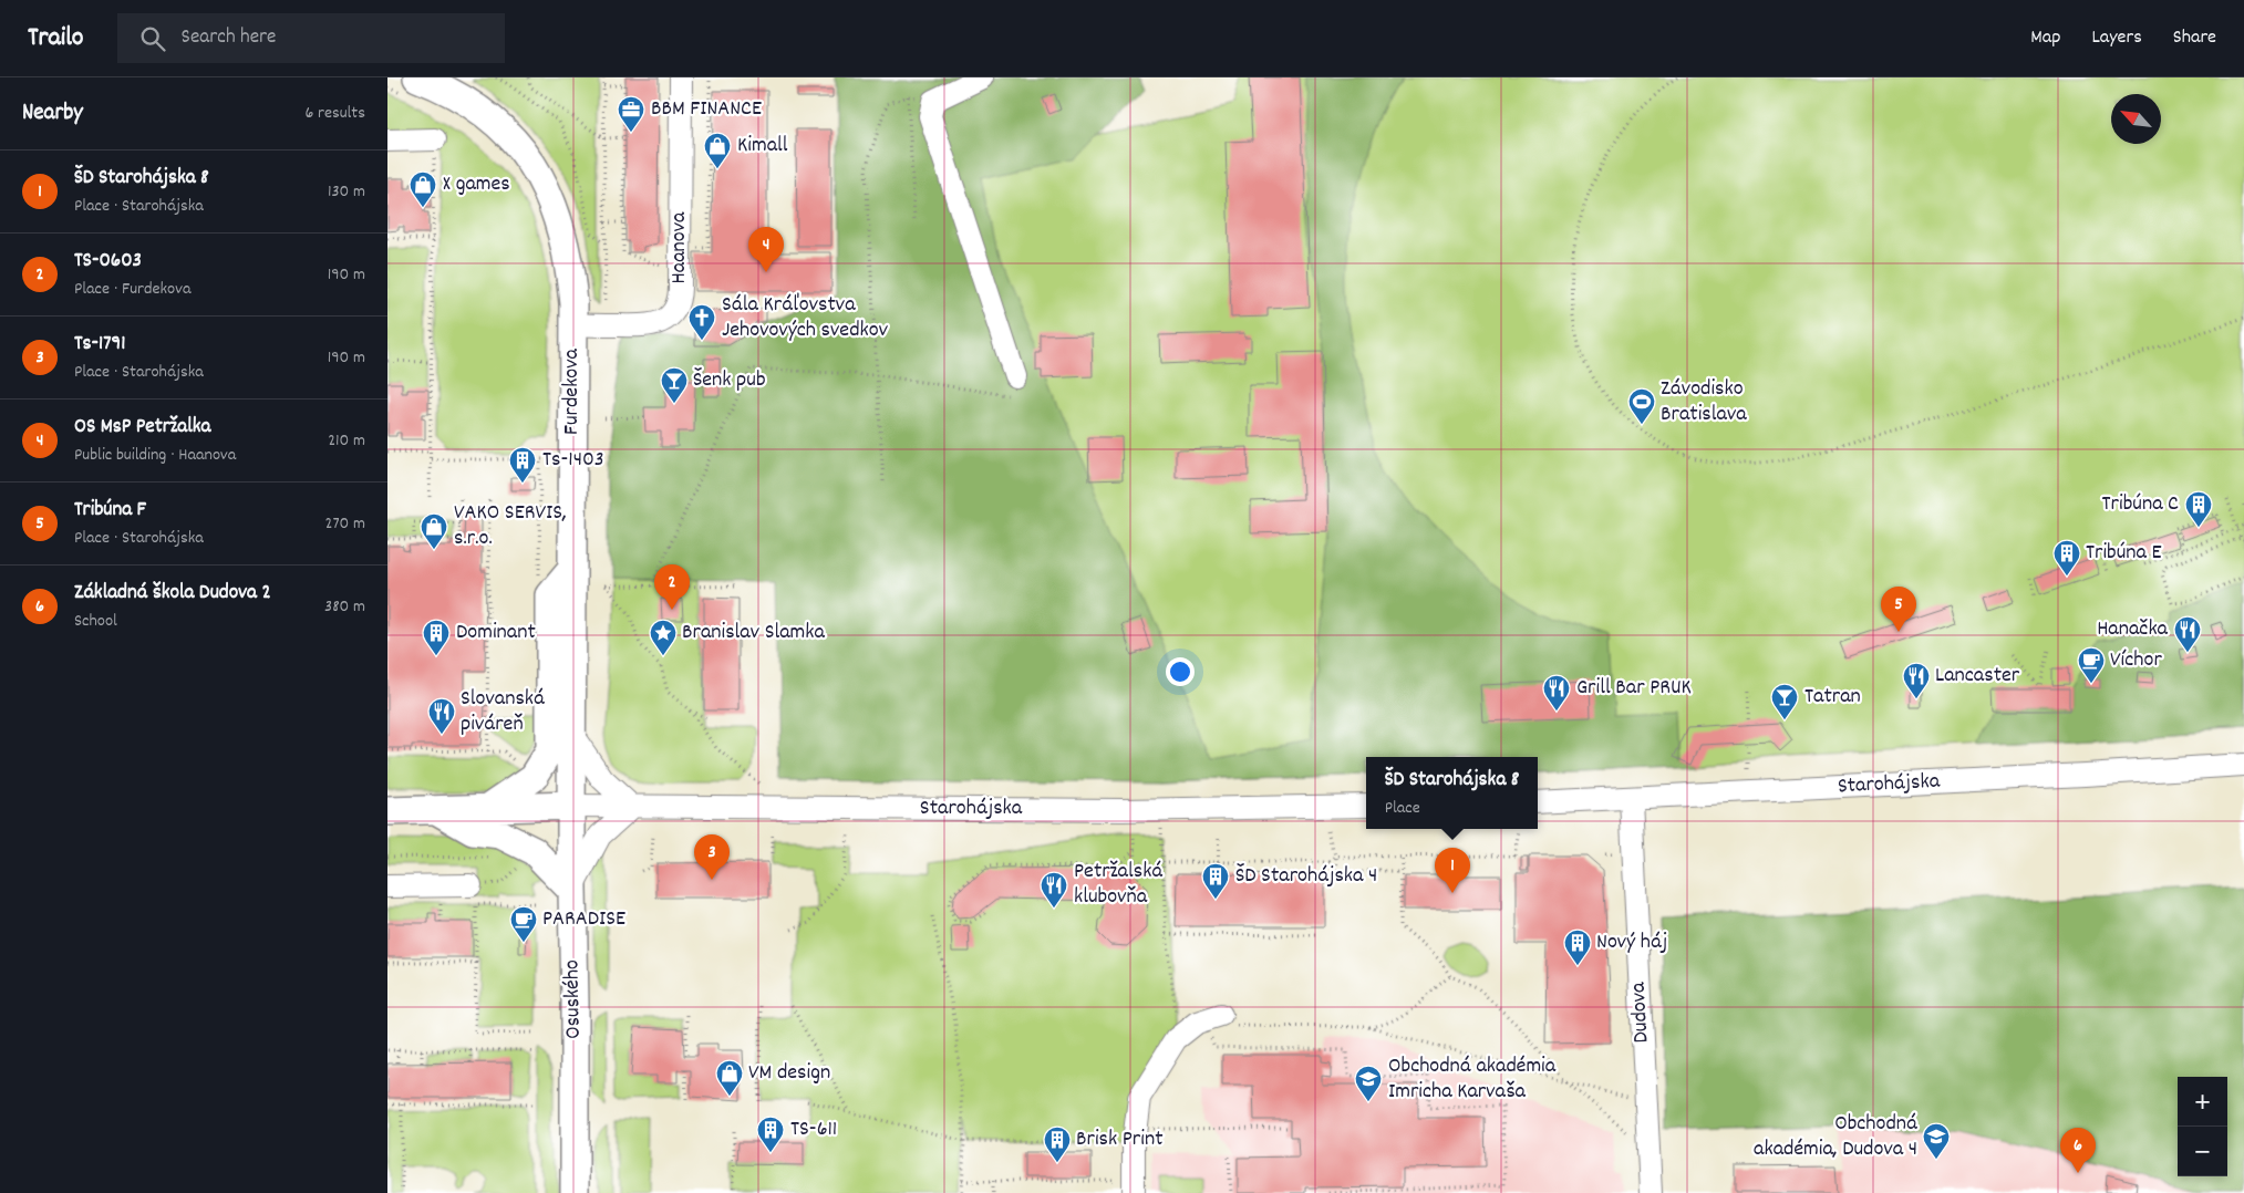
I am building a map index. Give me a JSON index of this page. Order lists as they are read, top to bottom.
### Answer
{
  "streets": {
    "street": [
      "Haanova",
      "Furdekova",
      "Starohájska",
      "Osuského",
      "Dudova"
    ]
  },
  "crossings": [
    ["Haanova", "Furdekova"],
    ["Furdekova", "Starohájska"],
    ["Furdekova", "Osuského"],
    ["Starohájska", "Osuského"],
    ["Starohájska", "Dudova"]
  ],
  "places": {
    "office": ["BBM FINANCE"],
    "shop": [
      "Kimall",
      "X games",
      "VAKO SERVIS, s.r.o.",
      "VM design"
    ],
    "church": ["Sála Kráľovstva Jehovových svedkov"],
    "bar": ["Šenk pub", "Tatran"],
    "sports": ["Závodisko Bratislava"],
    "building": [
      "Ts-1403",
      "Tribúna C",
      "Tribúna E",
      "Dominant",
      "ŠD Starohájska 4",
      "Nový háj",
      "TS-611",
      "Brisk Print"
    ],
    "restaurant": [
      "Hanačka",
      "Lancaster",
      "Grill Bar PRUK",
      "Slovanská piváreň",
      "Petržalská klubovňa"
    ],
    "place": ["Branislav Slamka"],
    "cafe": ["Víchor", "PARADISE"],
    "school or university": ["Obchodná akadémia Imricha Karvaša", "Obchodná akadémia, Dudova 4"]
  },
  "north": "top left",
  "page": {
    "header": "Trailo",
    "search": "Search here",
    "nav": ["Map", "Layers", "Share"],
    "heading": ["Nearby", "6 results"],
    "list": [
      {
        "mark": "1",
        "name": "ŠD Starohájska 8",
        "note": "Place · Starohájska",
        "value": "130 m"
      },
      {
        "mark": "2",
        "name": "TS-0603",
        "note": "Place · Furdekova",
        "value": "190 m"
      },
      {
        "mark": "3",
        "name": "Ts-1791",
        "note": "Place · Starohájska",
        "value": "190 m"
      },
      {
        "mark": "4",
        "name": "OS MsP Petržalka",
        "note": "Public building · Haanova",
        "value": "210 m"
      },
      {
        "mark": "5",
        "name": "Tribúna F",
        "note": "Place · Starohájska",
        "value": "270 m"
      },
      {
        "mark": "6",
        "name": "Základná škola Dudova 2",
        "note": "School",
        "value": "380 m"
      }
    ],
    "pins": [
      "4",
      "2",
      "5",
      "3",
      "1",
      "6"
    ],
    "popup": ["ŠD Starohájska 8", "Place"],
    "map_buttons": ["+", "−"]
  }
}
